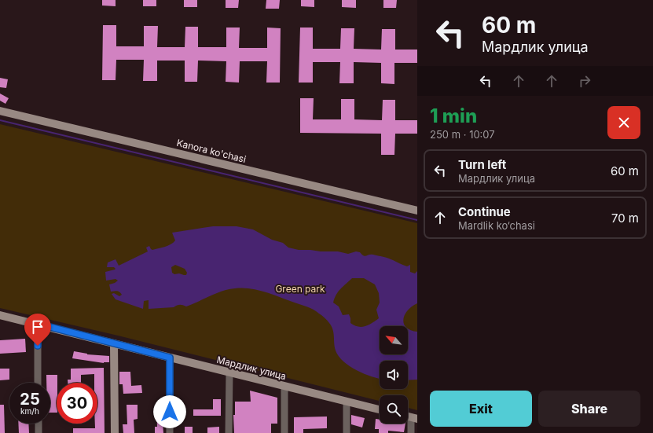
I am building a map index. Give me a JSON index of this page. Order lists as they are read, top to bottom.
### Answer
{
  "streets": {
    "street": ["Kanora ko'chasi", "Мардлик улица"]
  },
  "parks": ["Green park"],
  "north": "top left",
  "page": {
    "turn": ["60 m", "Мардлик улица"],
    "heading": ["1 min", "250 m · 10:07"],
    "list": [
      {
        "name": "Turn left",
        "note": "Мардлик улица",
        "value": "60 m"
      },
      {
        "name": "Continue",
        "note": "Mardlik ko‘chasi",
        "value": "70 m"
      }
    ],
    "speed": "25 km/h",
    "limit": "30",
    "buttons": ["Exit", "Share"]
  }
}
